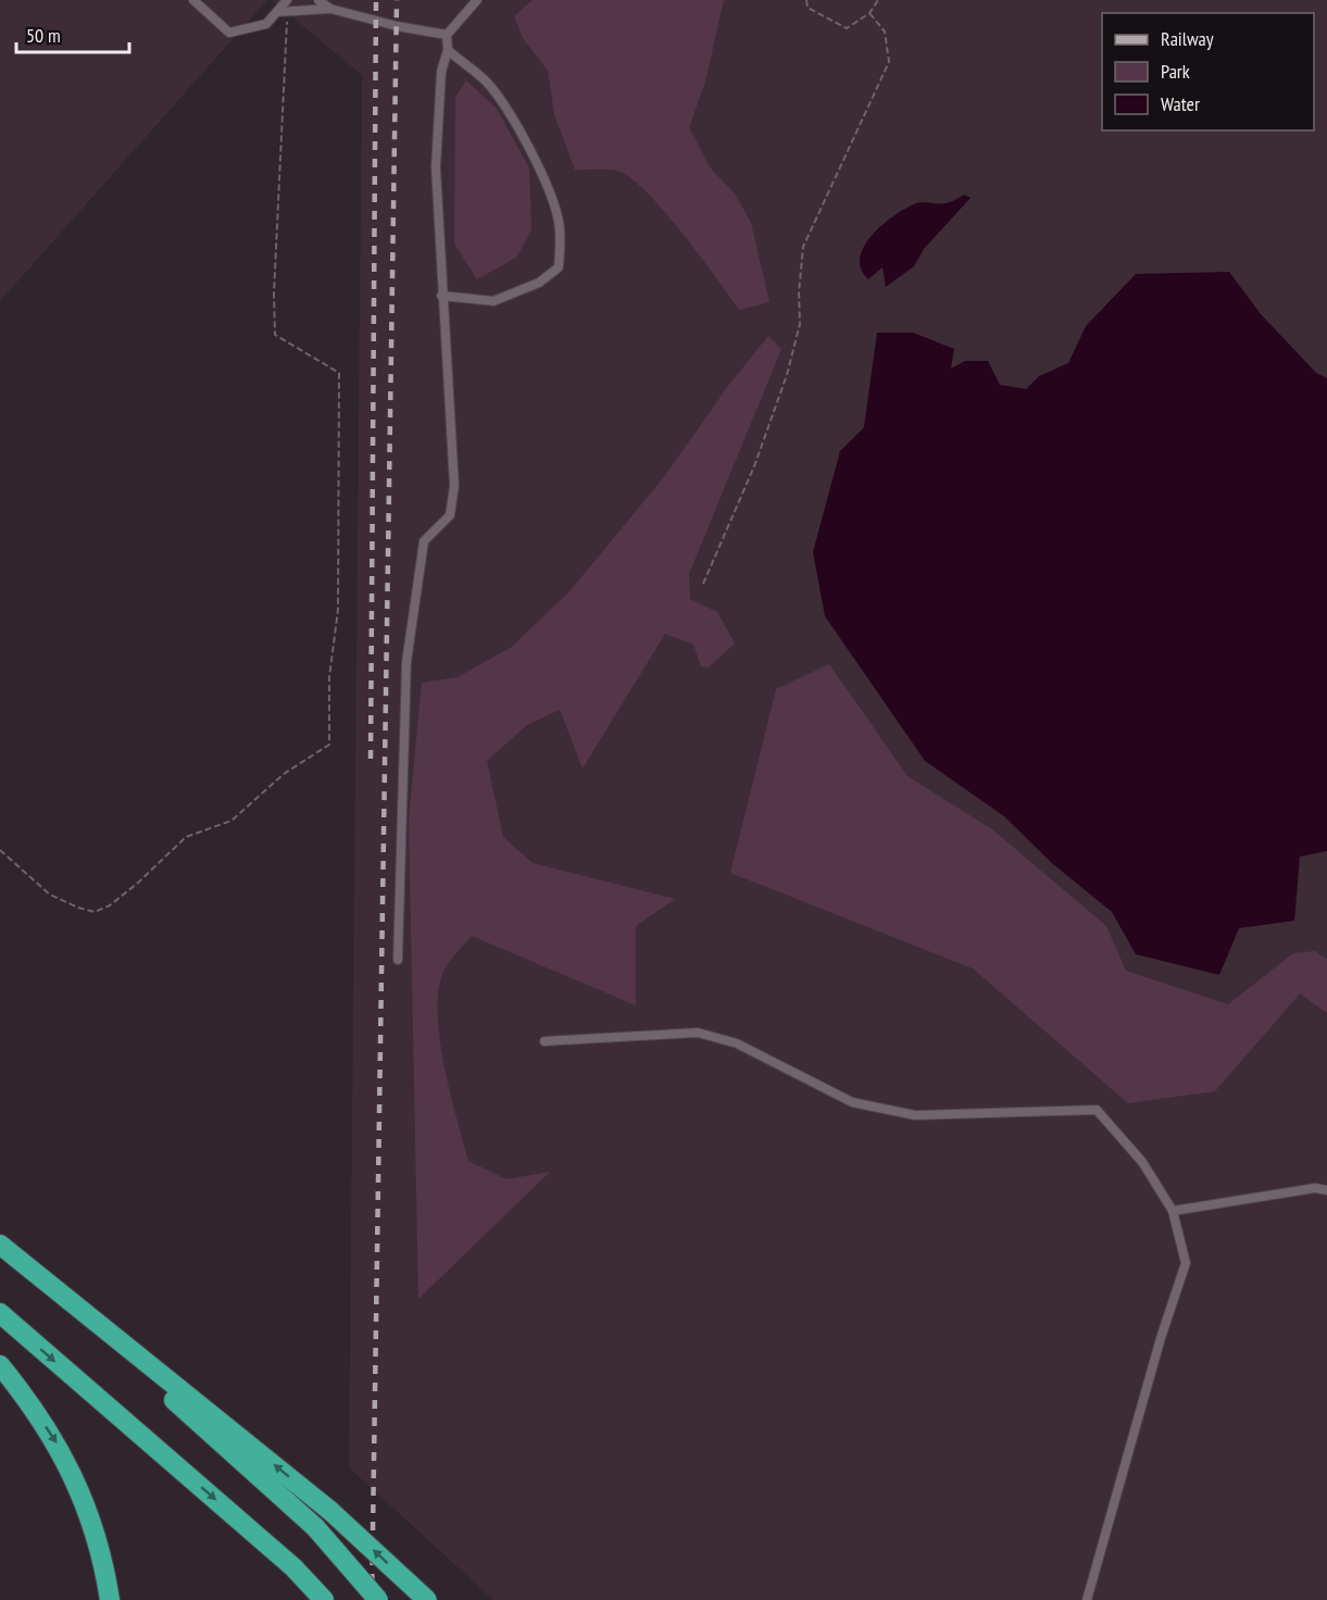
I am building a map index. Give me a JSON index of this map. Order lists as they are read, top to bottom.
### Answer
{
  "legend": ["Railway", "Park", "Water"],
  "scale_bar": "50 m"
}
